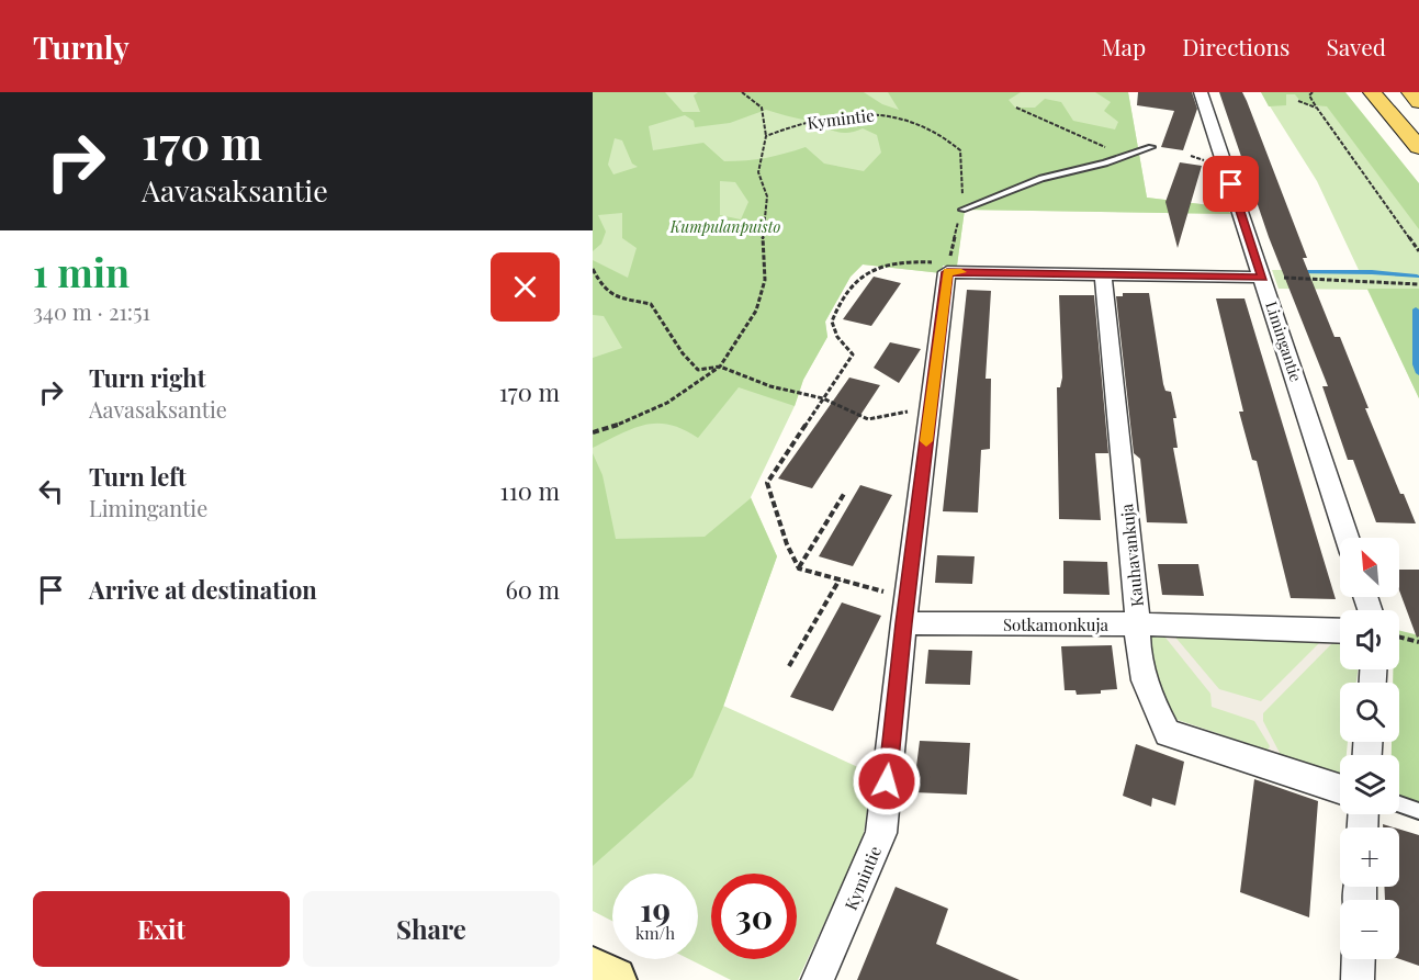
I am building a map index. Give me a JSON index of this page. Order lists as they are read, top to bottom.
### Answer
{
  "streets": {
    "street": [
      "Kymintie",
      "Limingantie",
      "Kauhavankuja",
      "Sotkamonkuja"
    ]
  },
  "crossings": [
    ["Kymintie", "Sotkamonkuja"],
    ["Kauhavankuja", "Sotkamonkuja"]
  ],
  "parks": ["Kumpulanpuisto"],
  "north": "top left",
  "page": {
    "header": "Turnly",
    "nav": ["Map", "Directions", "Saved"],
    "turn": ["170 m", "Aavasaksantie"],
    "heading": ["1 min", "340 m · 21:51"],
    "list": [
      {
        "name": "Turn right",
        "note": "Aavasaksantie",
        "value": "170 m"
      },
      {
        "name": "Turn left",
        "note": "Limingantie",
        "value": "110 m"
      },
      {
        "name": "Arrive at destination",
        "value": "60 m"
      }
    ],
    "map_buttons": ["+", "−"],
    "speed": "19 km/h",
    "limit": "30",
    "buttons": ["Exit", "Share"]
  }
}
